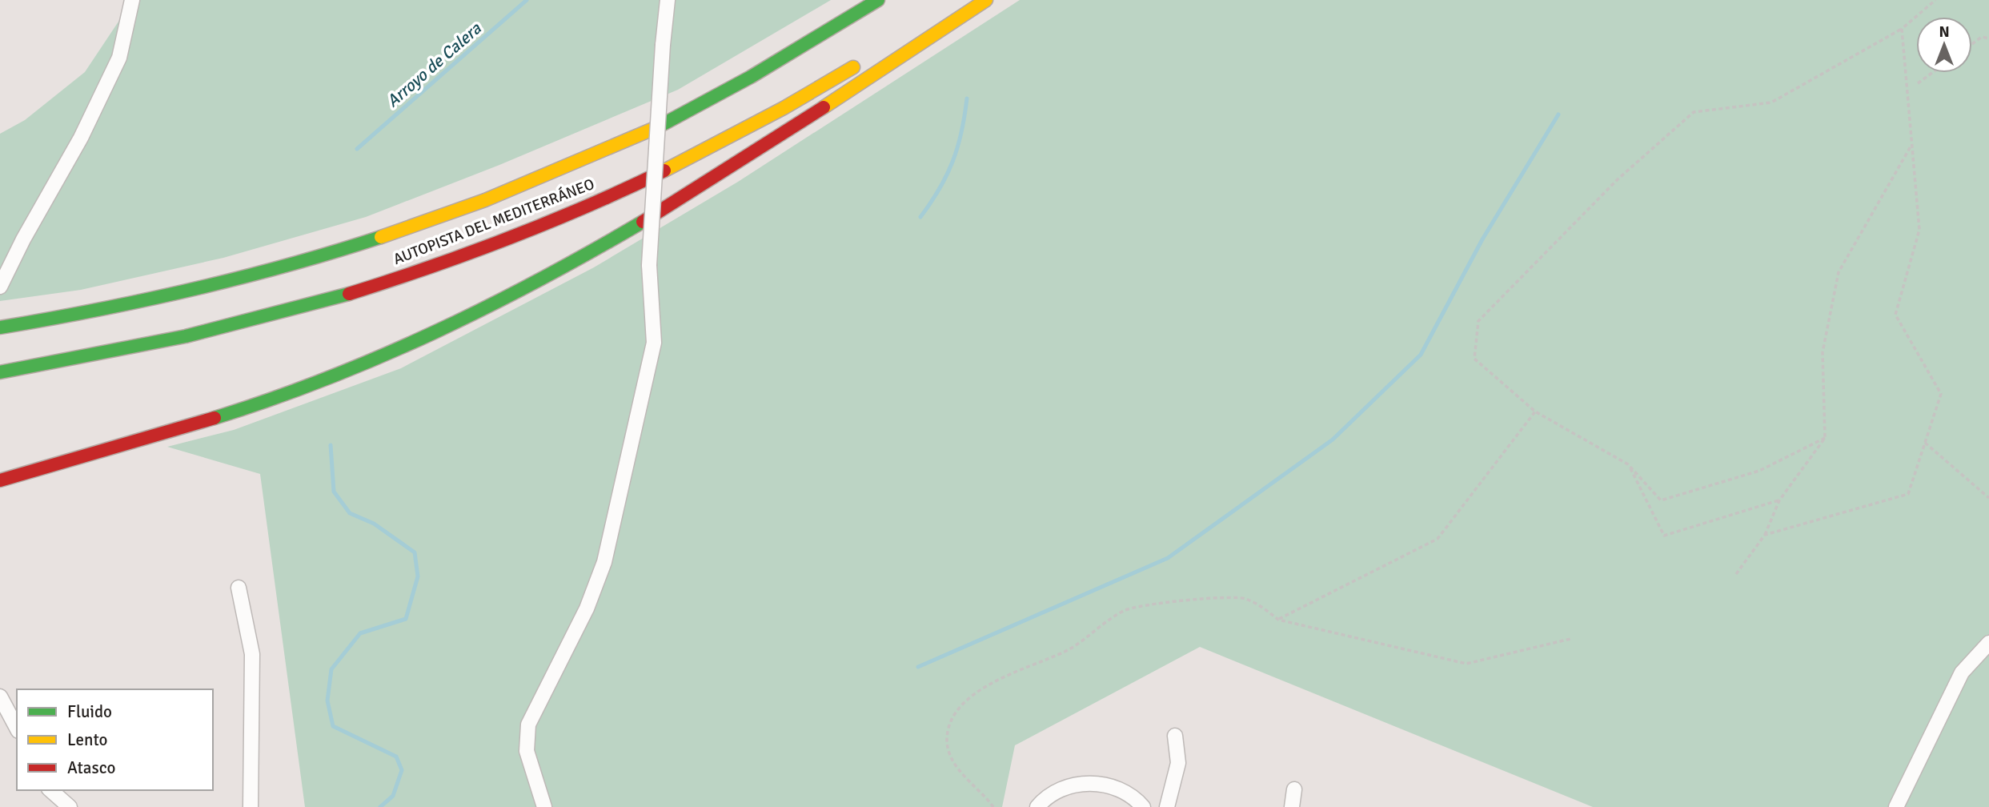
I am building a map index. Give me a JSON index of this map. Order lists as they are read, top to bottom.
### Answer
{
  "streets": {
    "highway": ["AUTOPISTA DEL MEDITERRÁNEO"]
  },
  "water": ["Arroyo de Calera"],
  "legend": ["Fluido", "Lento", "Atasco"],
  "north": "top"
}
